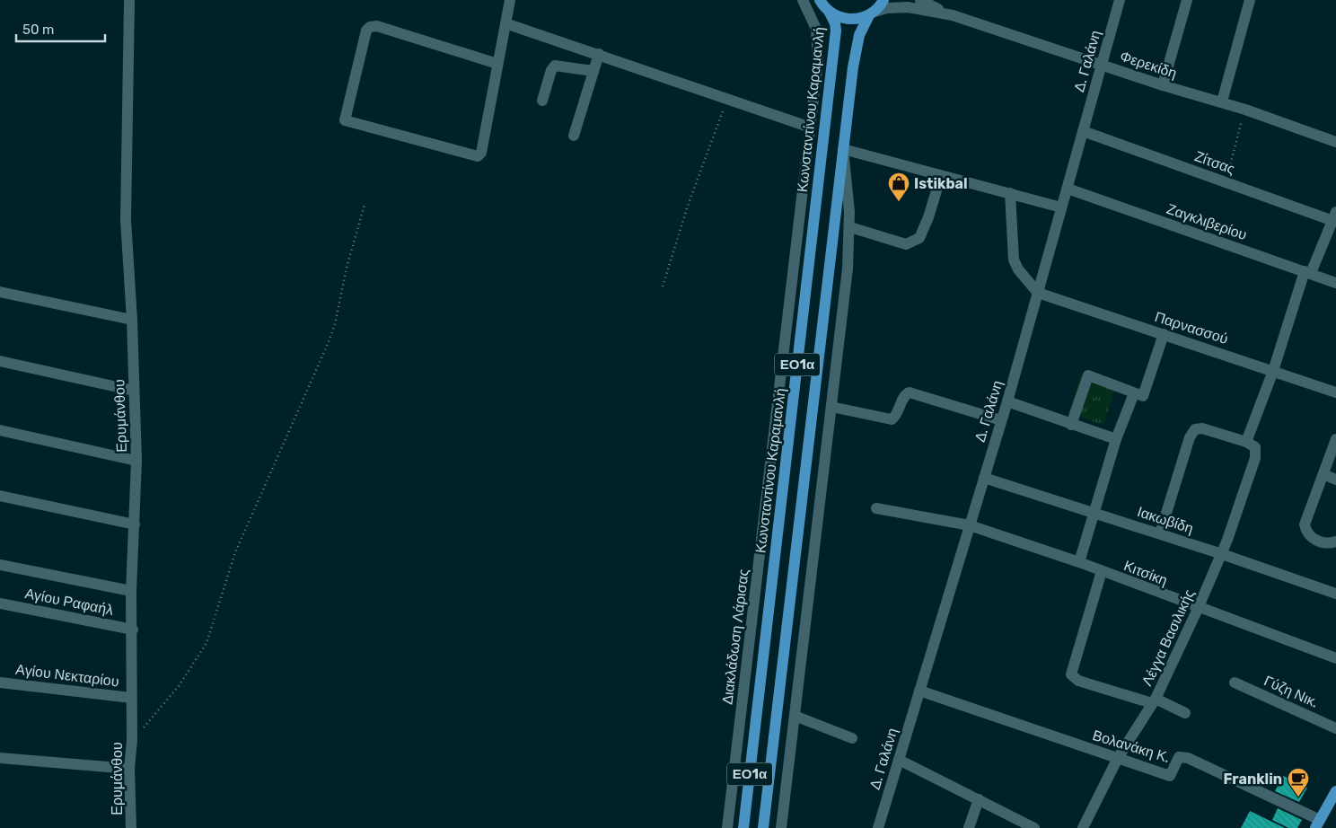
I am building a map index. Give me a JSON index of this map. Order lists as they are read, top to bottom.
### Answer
{
  "streets": {
    "main road": ["Κωνσταντίνου Καραμανλή", "ΕΟ1α"],
    "street": [
      "Δ. Γαλάνη",
      "Φερεκίδη",
      "Ζίτσας",
      "Ζαγκλιβερίου",
      "Παρνασσού",
      "Ερυμάνθου",
      "Ιακωβίδη",
      "Κιτσίκη",
      "Αγίου Ραφαήλ",
      "Διακλάδωση Λάρισας",
      "Λέγγα Βασιλικής",
      "Αγίου Νεκταρίου",
      "Γύζη Νικ.",
      "Βολανάκη Κ."
    ]
  },
  "crossings": [
    ["Δ. Γαλάνη", "Φερεκίδη"],
    ["Δ. Γαλάνη", "Ζίτσας"],
    ["Δ. Γαλάνη", "Ζαγκλιβερίου"],
    ["Δ. Γαλάνη", "Παρνασσού"],
    ["Δ. Γαλάνη", "Ιακωβίδη"],
    ["Δ. Γαλάνη", "Κιτσίκη"],
    ["Δ. Γαλάνη", "Βολανάκη Κ."],
    ["Φερεκίδη", "ΕΟ1α"],
    ["Κωνσταντίνου Καραμανλή", "ΕΟ1α"],
    ["Ερυμάνθου", "Αγίου Ραφαήλ"],
    ["Ερυμάνθου", "Αγίου Νεκταρίου"],
    ["Ιακωβίδη", "Λέγγα Βασιλικής"],
    ["Κιτσίκη", "Λέγγα Βασιλικής"],
    ["Λέγγα Βασιλικής", "Βολανάκη Κ."]
  ],
  "places": {
    "shop": ["Istikbal"],
    "cafe": ["Franklin"]
  },
  "scale_bar": "50 m"
}
